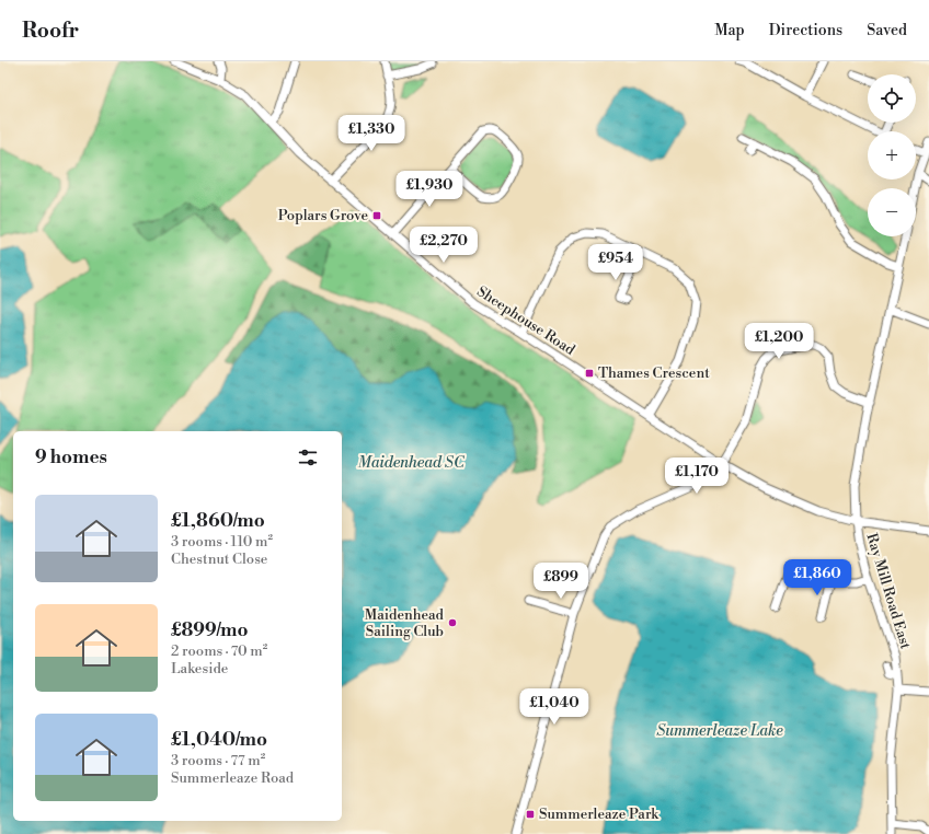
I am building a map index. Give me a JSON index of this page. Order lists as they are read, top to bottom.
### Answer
{
  "streets": {
    "street": ["Sheephouse Road", "Ray Mill Road East"]
  },
  "crossings": [
    ["Sheephouse Road", "Ray Mill Road East"]
  ],
  "water": ["Maidenhead SC", "Summerleaze Lake"],
  "places": {
    "transit": ["Poplars Grove", "Thames Crescent", "Summerleaze Park"],
    "other": ["Maidenhead Sailing Club"]
  },
  "page": {
    "header": "Roofr",
    "nav": ["Map", "Directions", "Saved"],
    "map_buttons": ["+", "−"],
    "price": [
      "£1,330",
      "£1,930",
      "£2,270",
      "£954",
      "£1,200",
      "£1,170",
      "£1,860",
      "£899",
      "£1,040"
    ],
    "heading": "9 homes",
    "list": [
      {
        "name": "£1,860/mo",
        "note": "3 rooms · 110 m² · Chestnut Close"
      },
      {
        "name": "£899/mo",
        "note": "2 rooms · 70 m² · Lakeside"
      },
      {
        "name": "£1,040/mo",
        "note": "3 rooms · 77 m² · Summerleaze Road"
      }
    ]
  }
}
